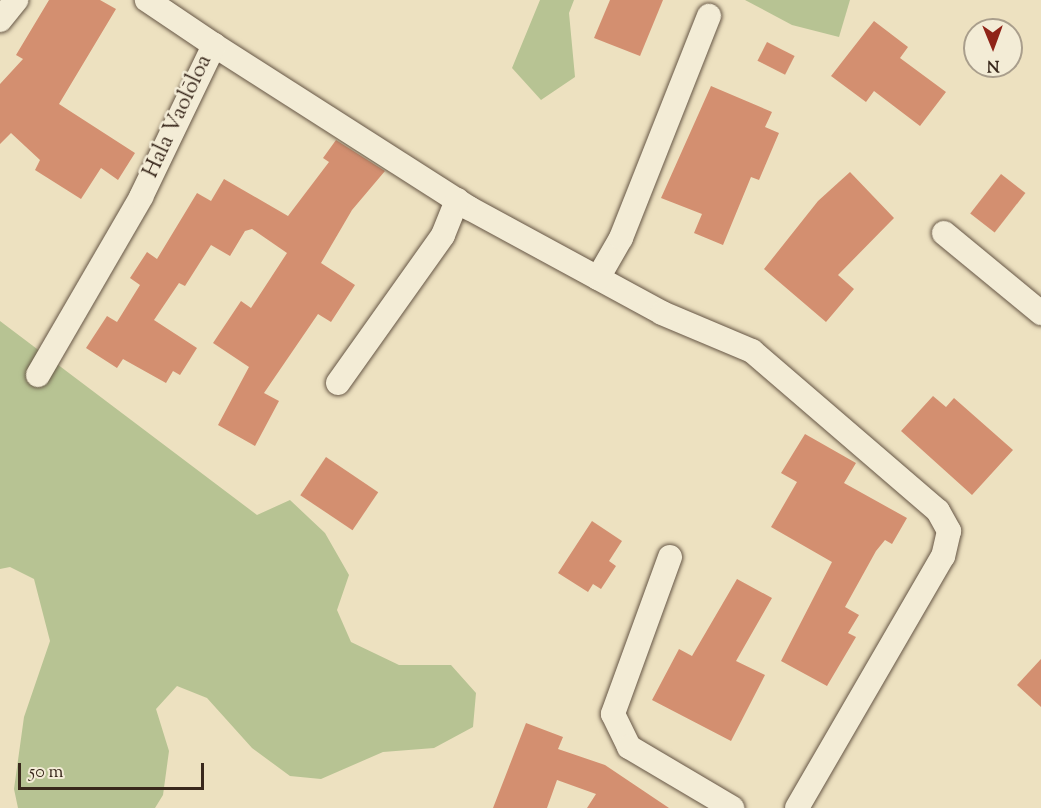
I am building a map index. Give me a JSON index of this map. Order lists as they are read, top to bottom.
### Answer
{
  "streets": {
    "street": ["Hala Vaolōloa"]
  },
  "scale_bar": "50 m",
  "north": "bottom"
}
